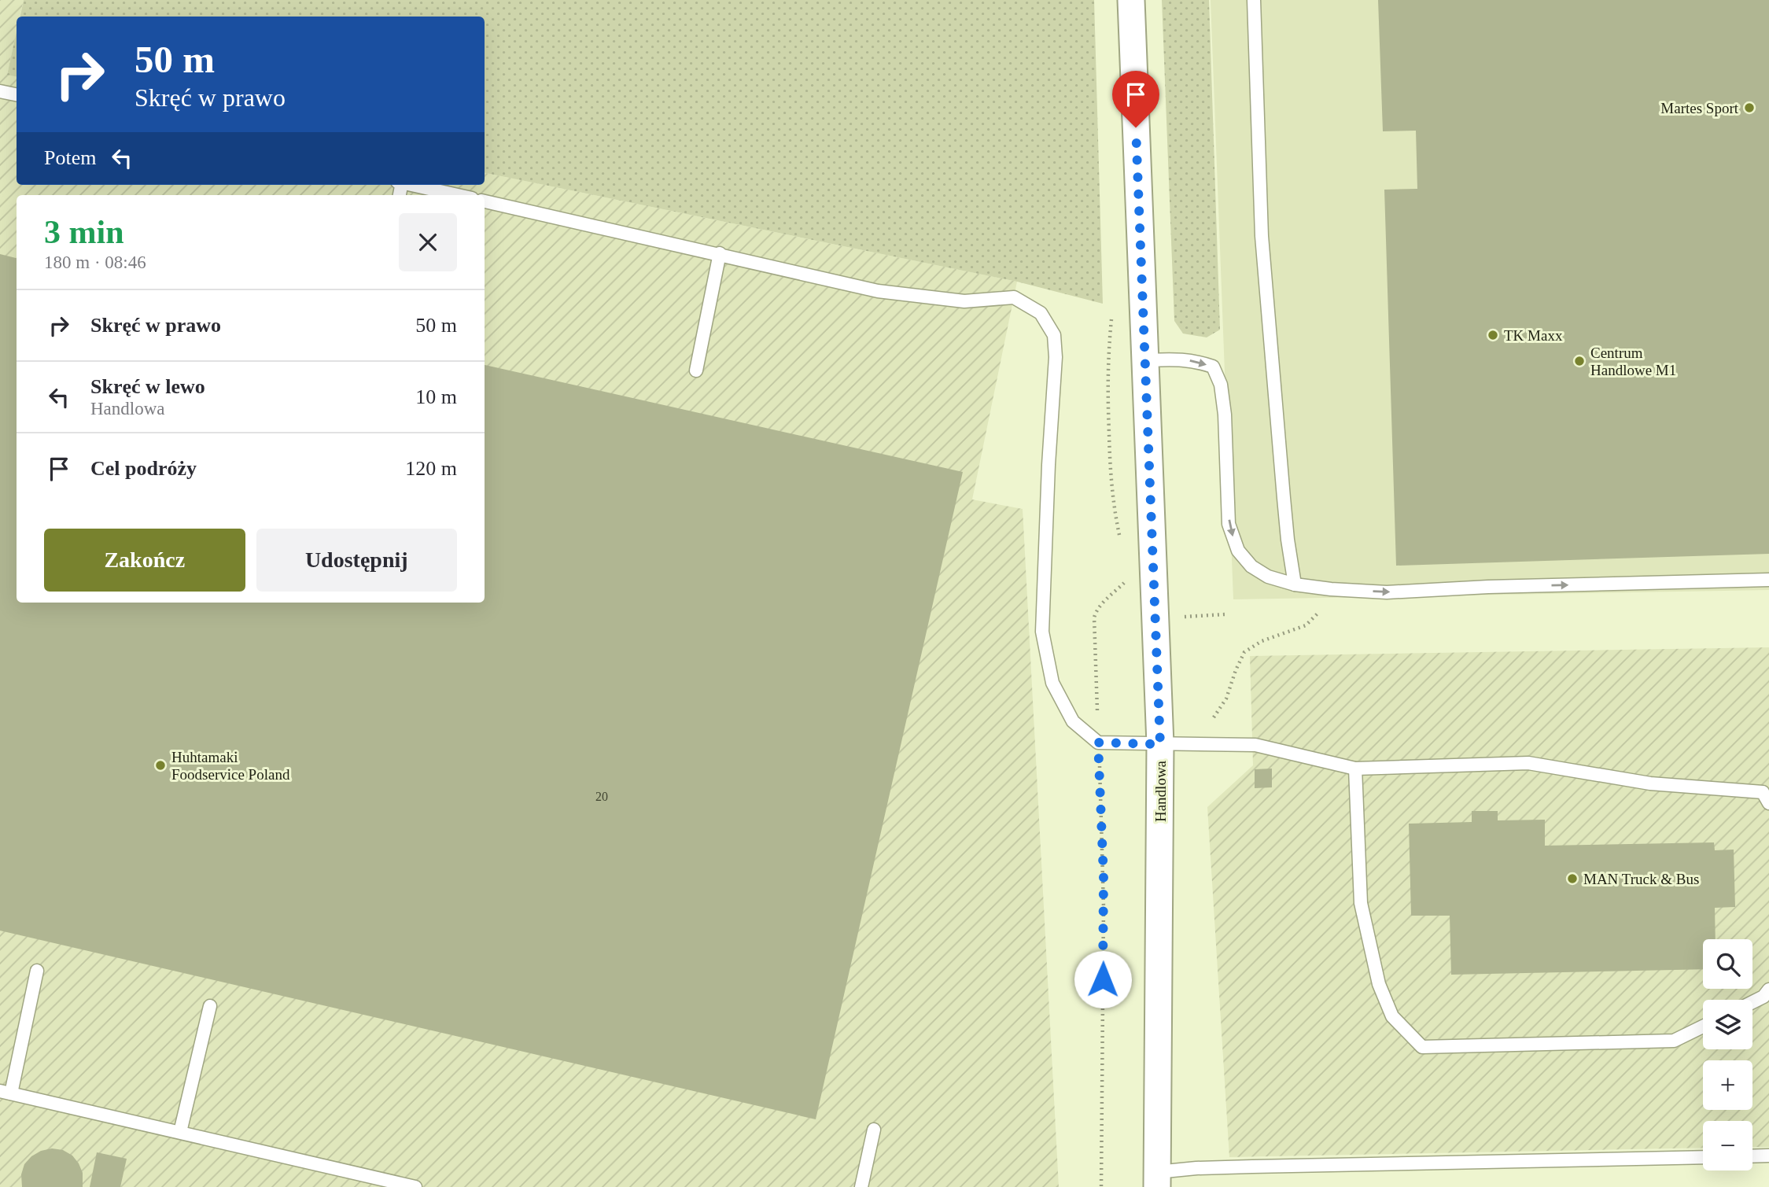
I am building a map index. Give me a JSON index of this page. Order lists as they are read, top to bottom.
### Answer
{
  "streets": {
    "street": ["Handlowa"]
  },
  "places": [
    "Martes Sport",
    "TK Maxx",
    "Centrum Handlowe M1",
    "Huhtamaki Foodservice Poland",
    "MAN Truck & Bus"
  ],
  "house_numbers": ["20"],
  "page": {
    "turn": ["50 m", "Skręć w prawo"],
    "then": "Potem",
    "heading": ["3 min", "180 m · 08:46"],
    "list": [
      {
        "name": "Skręć w prawo",
        "value": "50 m"
      },
      {
        "name": "Skręć w lewo",
        "note": "Handlowa",
        "value": "10 m"
      },
      {
        "name": "Cel podróży",
        "value": "120 m"
      }
    ],
    "buttons": ["Zakończ", "Udostępnij"],
    "map_buttons": ["+", "−"]
  }
}
